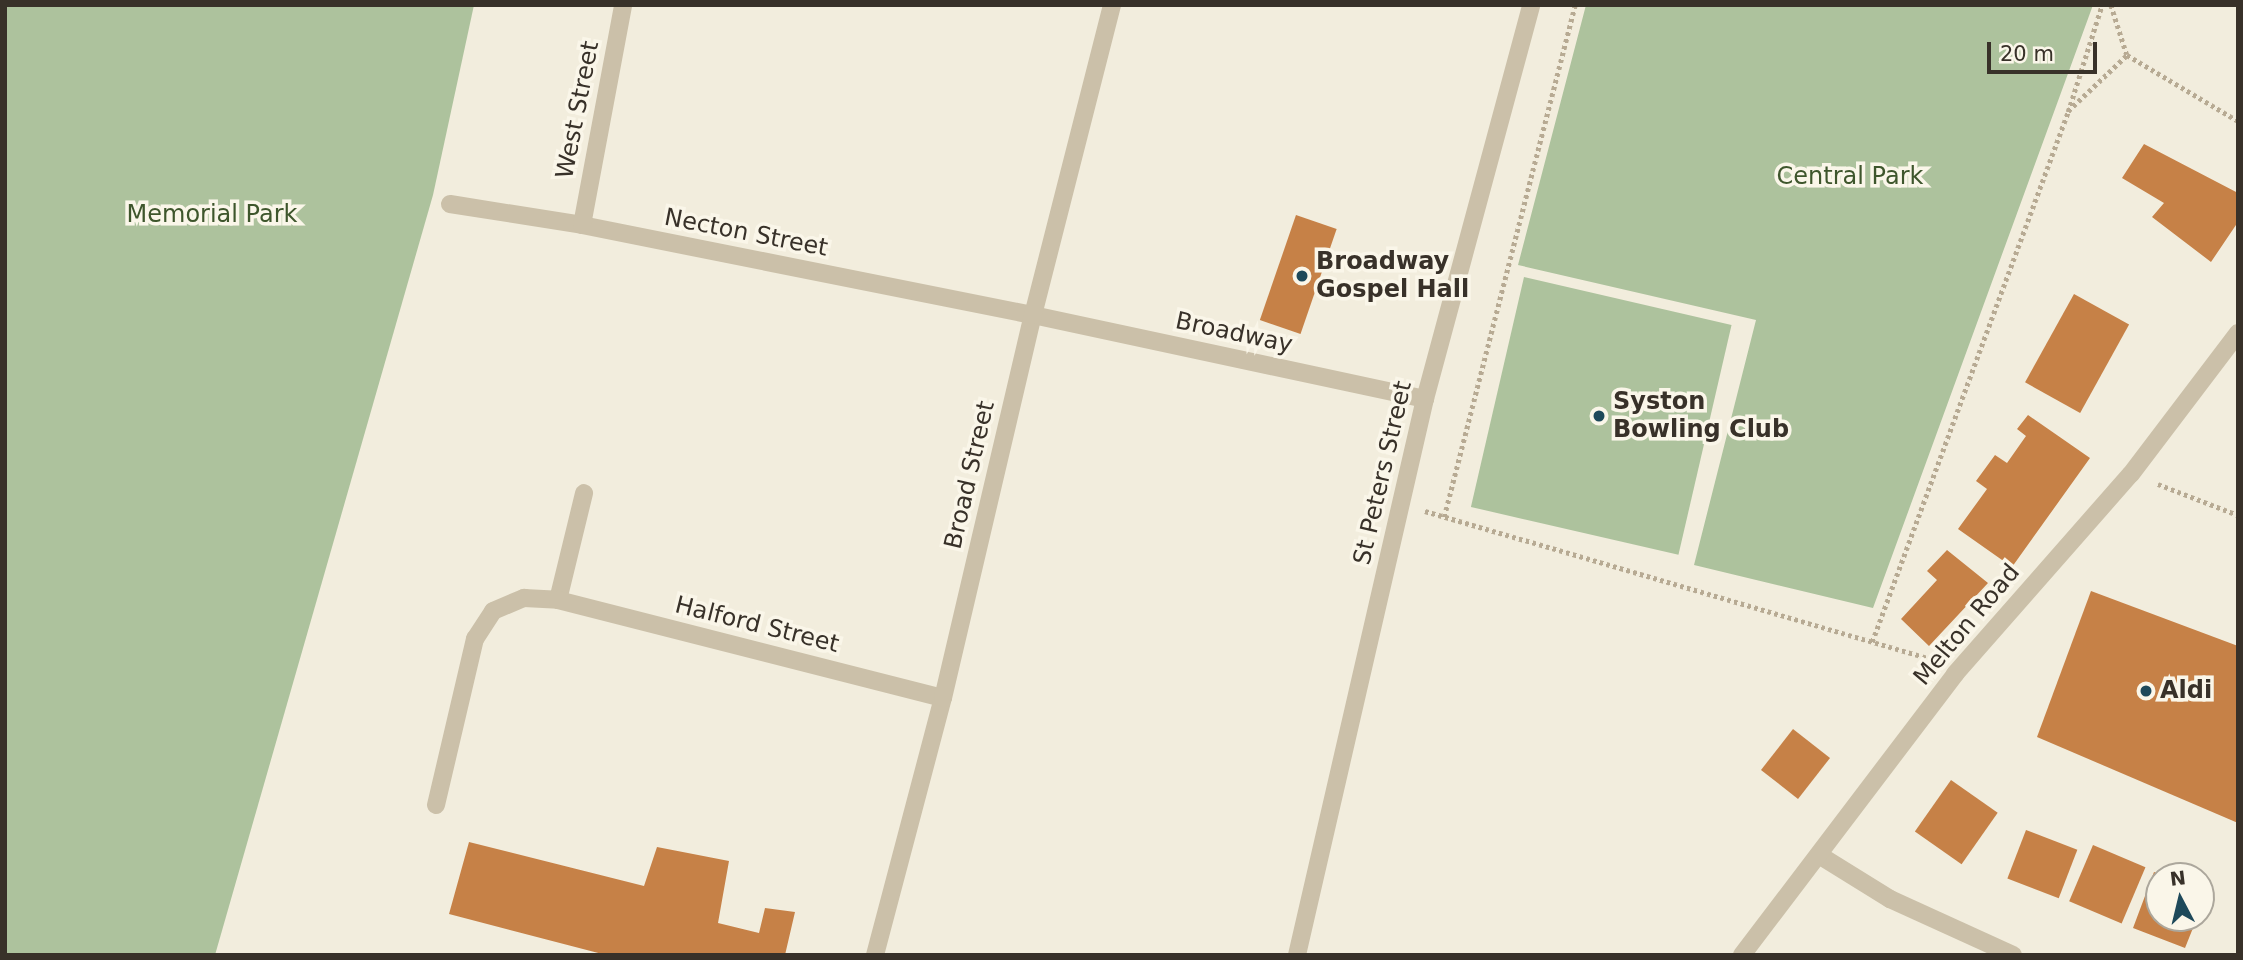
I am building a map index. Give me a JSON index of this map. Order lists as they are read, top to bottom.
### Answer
{
  "streets": {
    "street": [
      "West Street",
      "Necton Street",
      "Broadway",
      "St Peters Street",
      "Broad Street",
      "Halford Street",
      "Melton Road"
    ]
  },
  "crossings": [
    ["West Street", "Necton Street"],
    ["Necton Street", "Broadway"],
    ["Necton Street", "Broad Street"],
    ["Broadway", "St Peters Street"],
    ["Broadway", "Broad Street"],
    ["Broad Street", "Halford Street"]
  ],
  "parks": ["Central Park", "Memorial Park"],
  "places": ["Broadway Gospel Hall", "Syston Bowling Club", "Aldi"],
  "scale_bar": "20 m",
  "north": "top"
}
